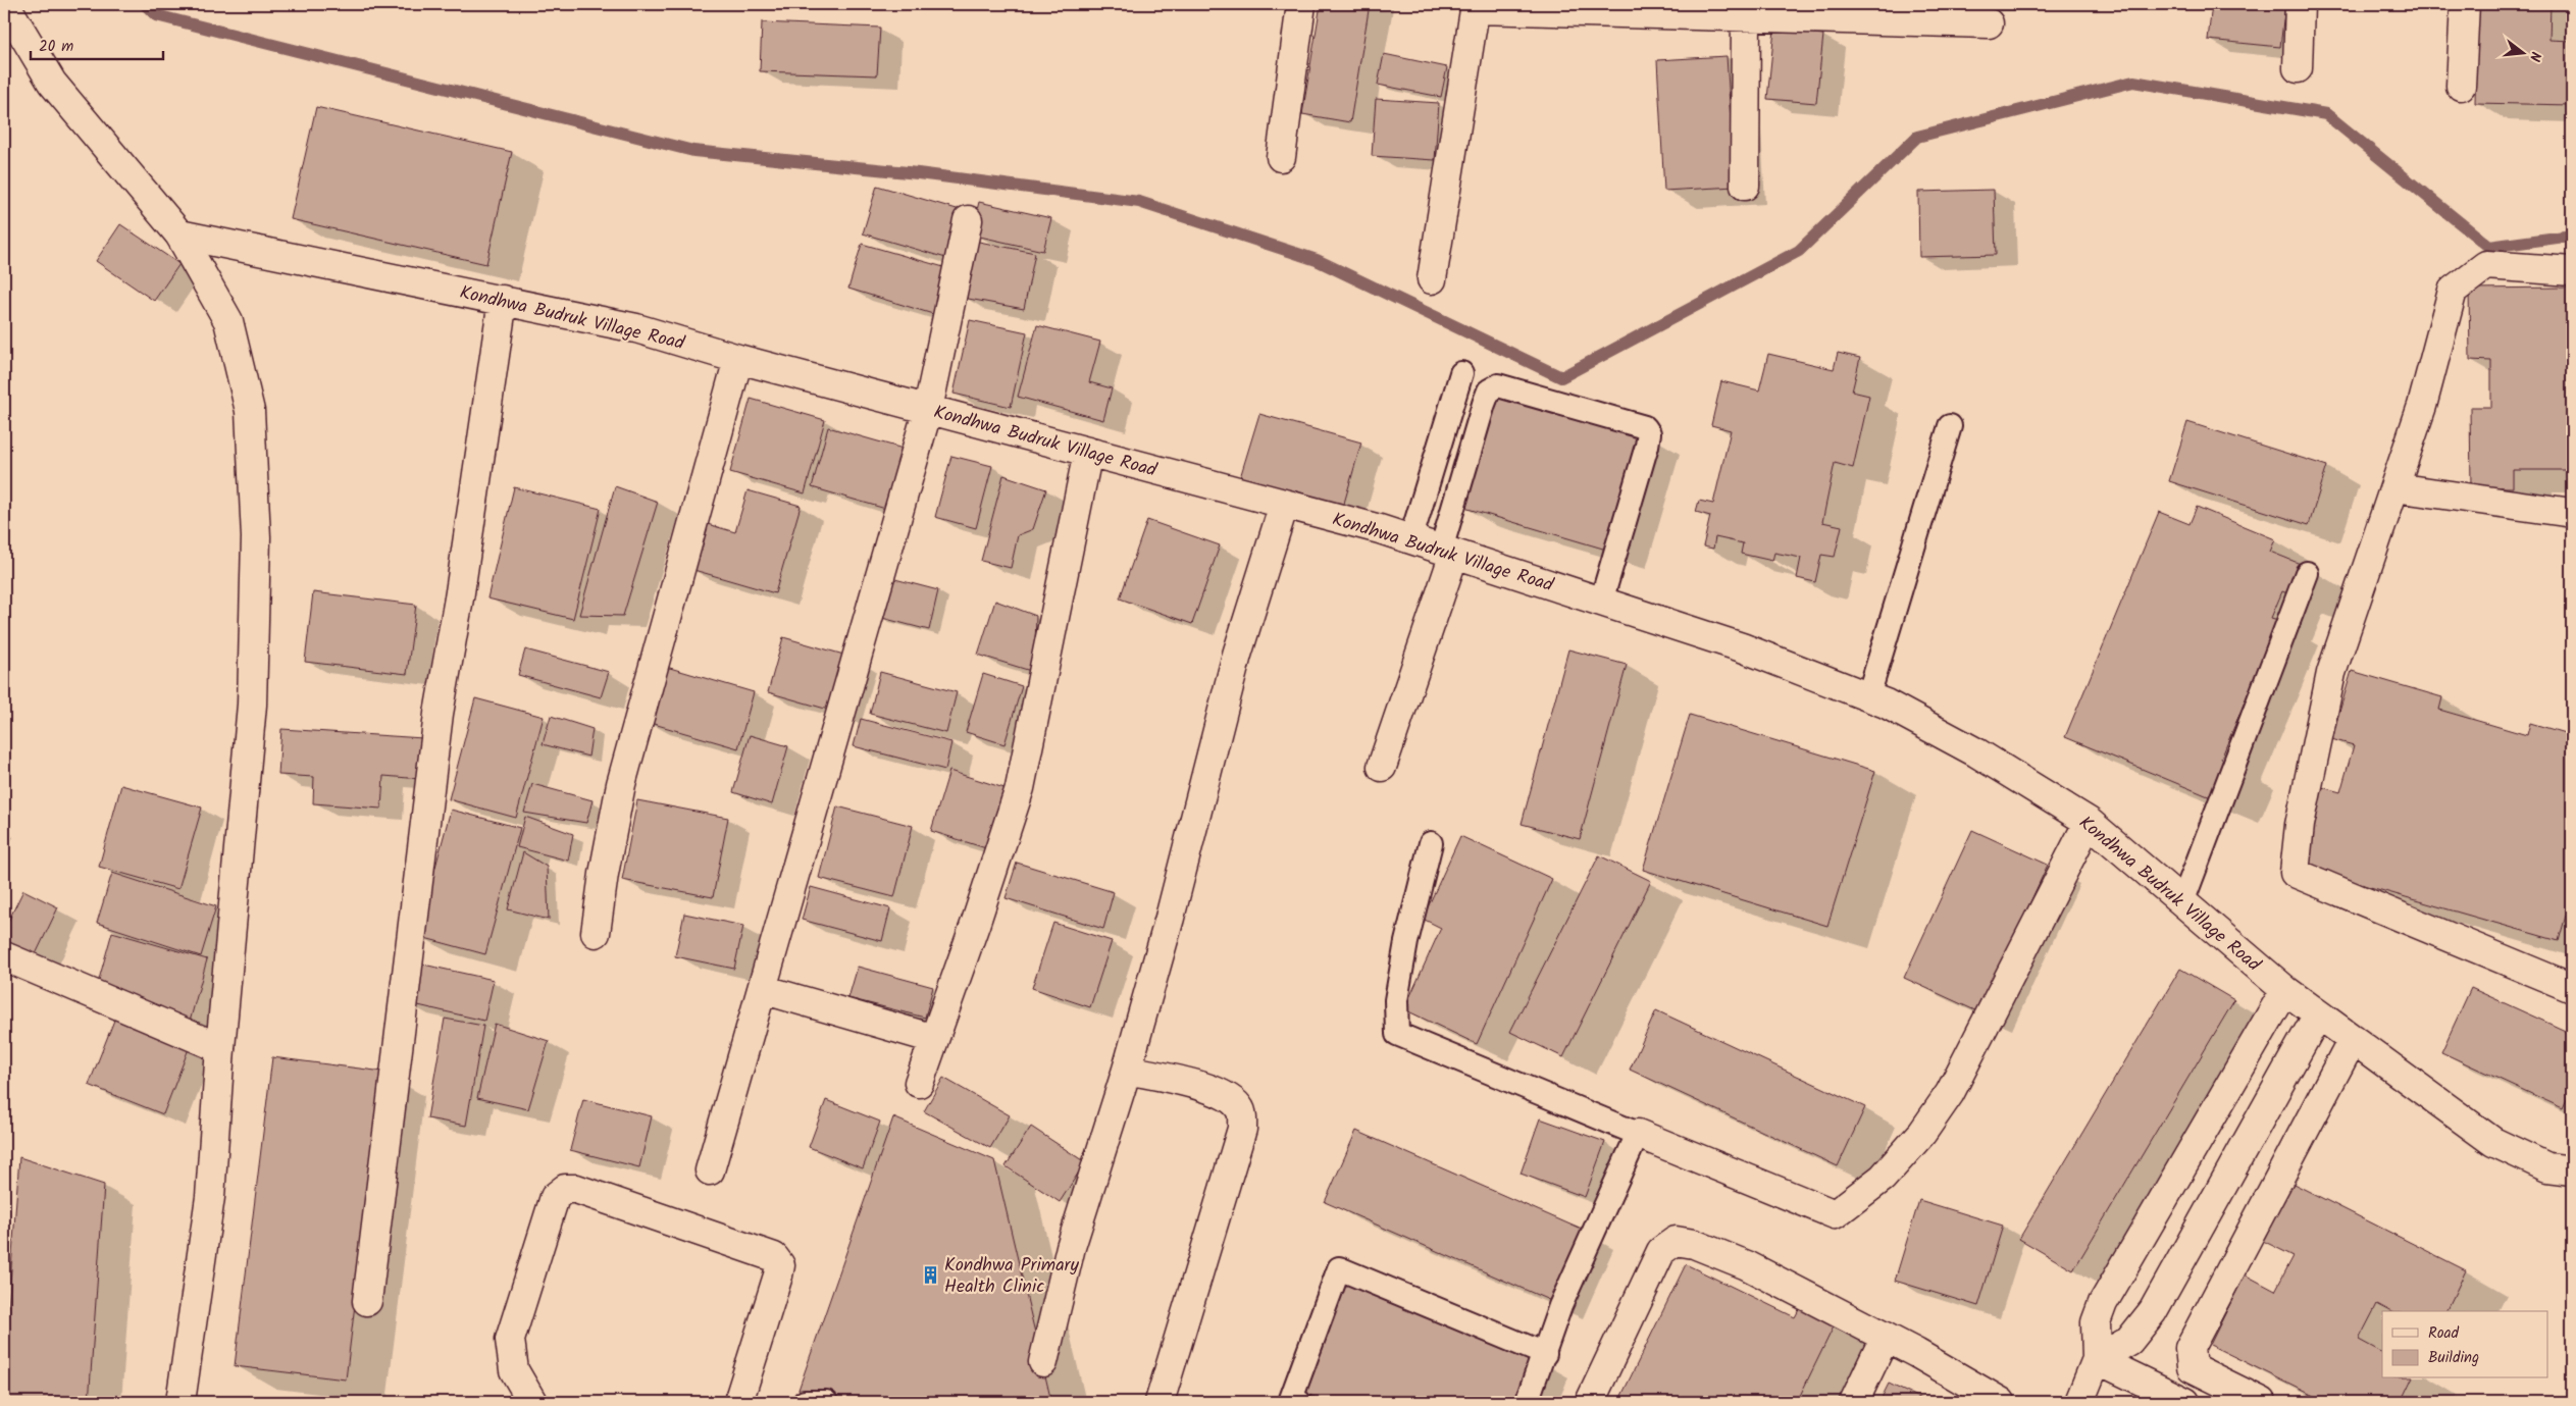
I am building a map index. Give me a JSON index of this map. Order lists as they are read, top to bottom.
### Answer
{
  "streets": {
    "street": ["Kondhwa Budruk Village Road"]
  },
  "places": {
    "building": ["Kondhwa Primary Health Clinic"]
  },
  "legend": ["Road", "Building"],
  "scale_bar": "20 m",
  "north": "right"
}
